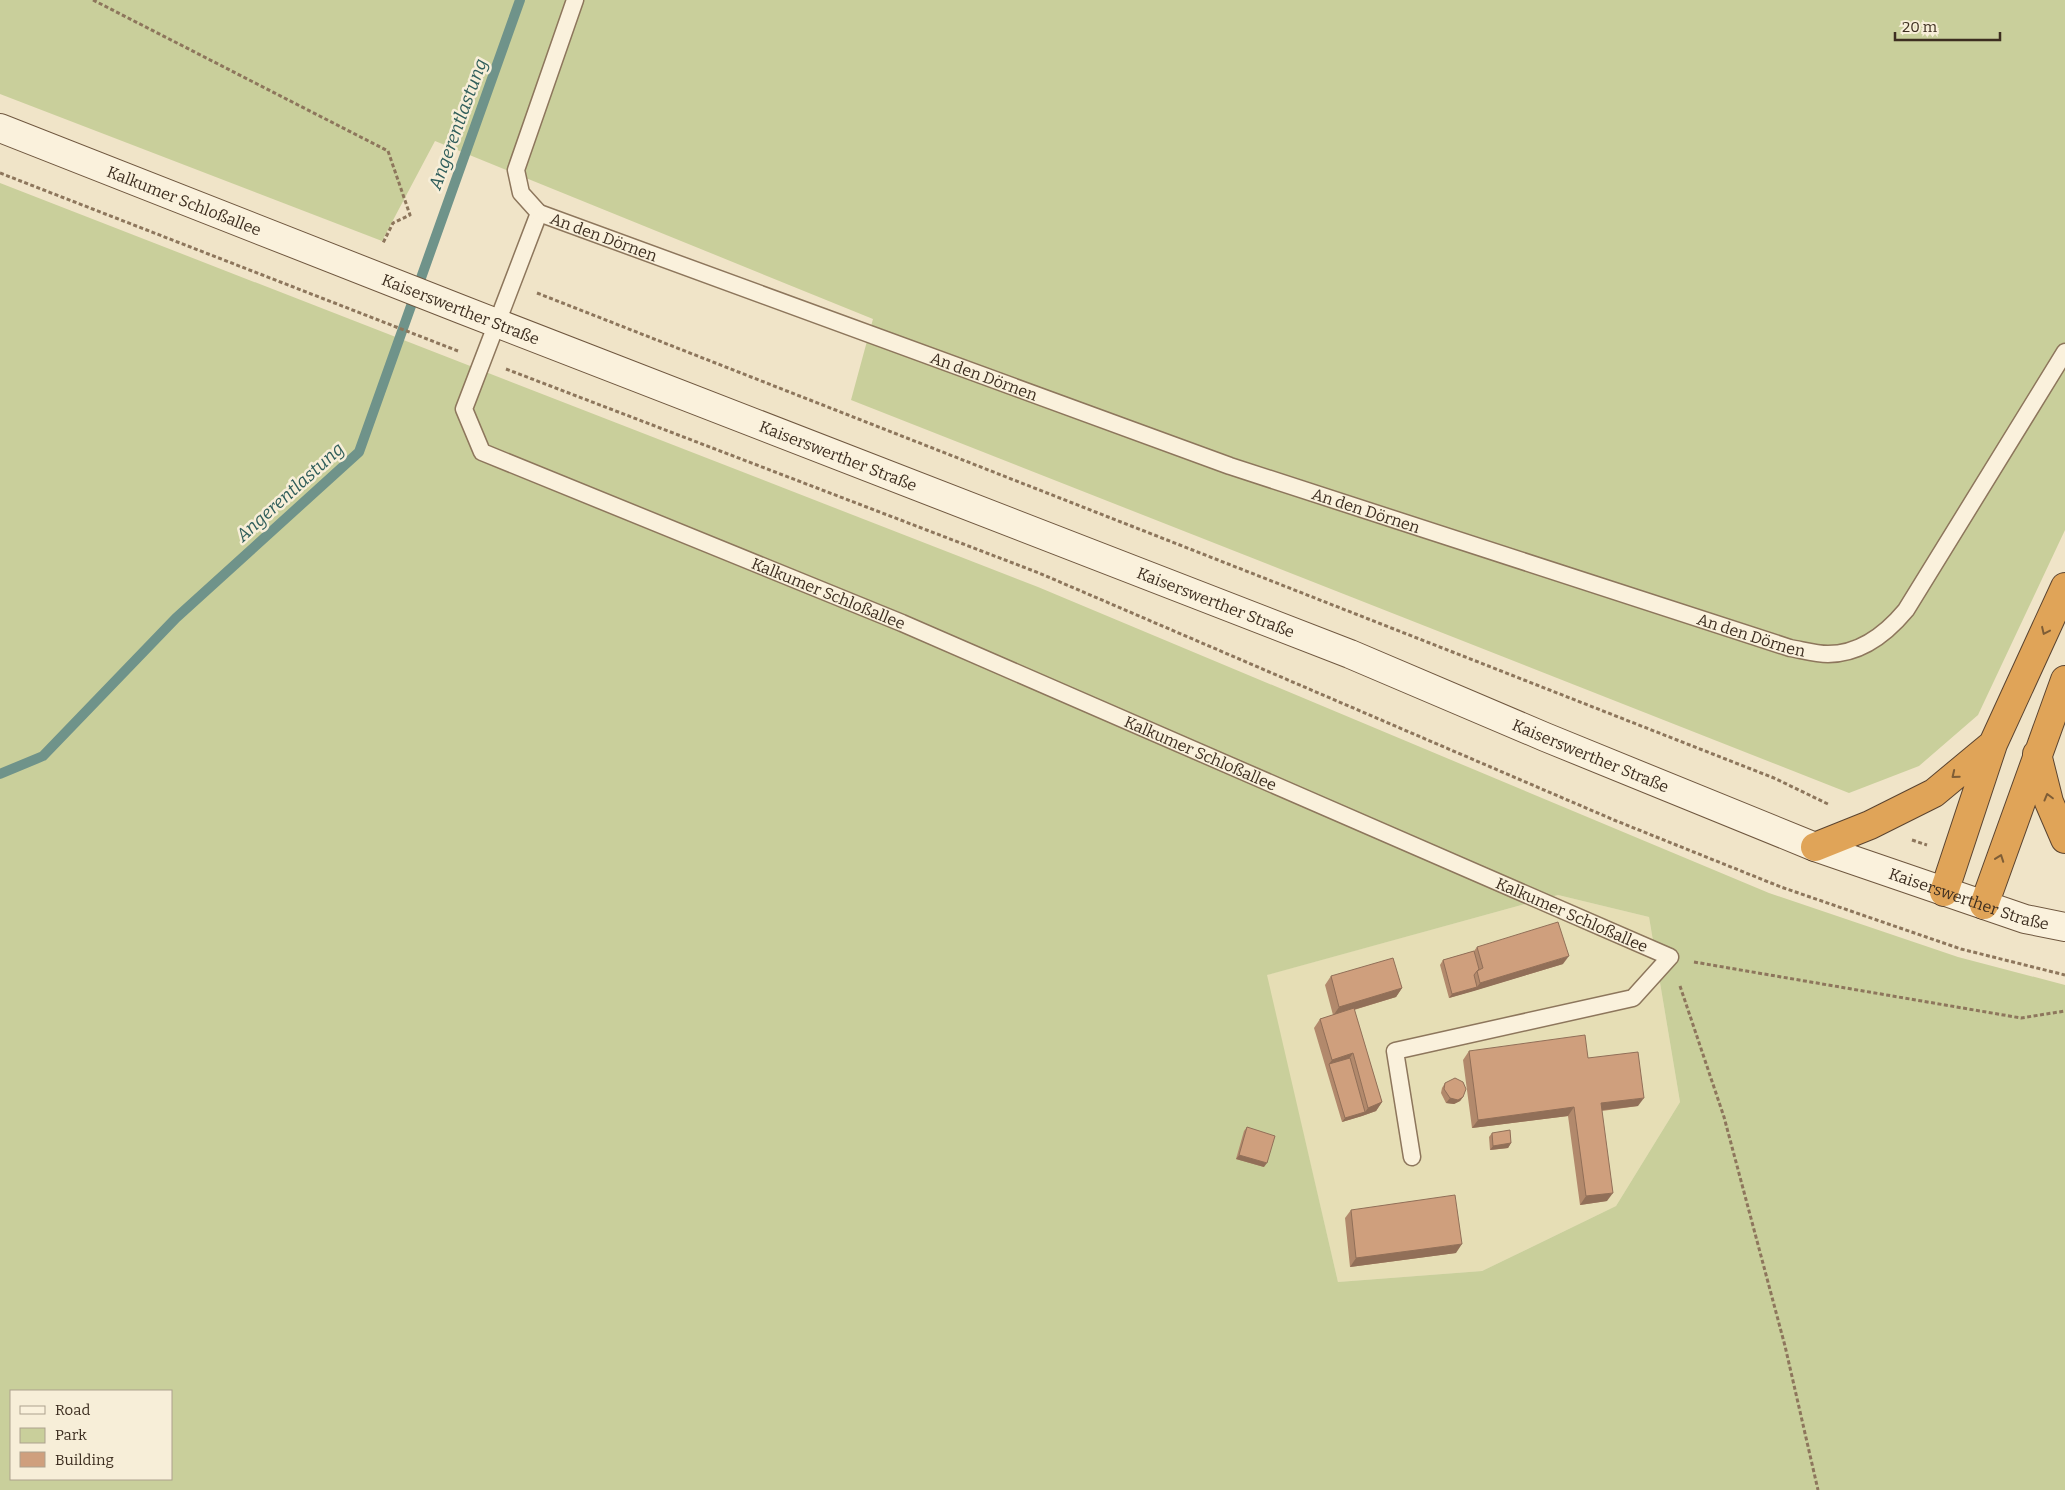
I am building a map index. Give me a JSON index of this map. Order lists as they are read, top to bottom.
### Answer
{
  "streets": {
    "main road": ["Kalkumer Schloßallee", "Kaiserswerther Straße"],
    "lane": ["An den Dörnen"]
  },
  "crossings": [
    ["Kalkumer Schloßallee", "An den Dörnen"],
    ["Kalkumer Schloßallee", "Kaiserswerther Straße"]
  ],
  "water": ["Angerentlastung"],
  "legend": ["Road", "Park", "Building"],
  "scale_bar": "20 m"
}
